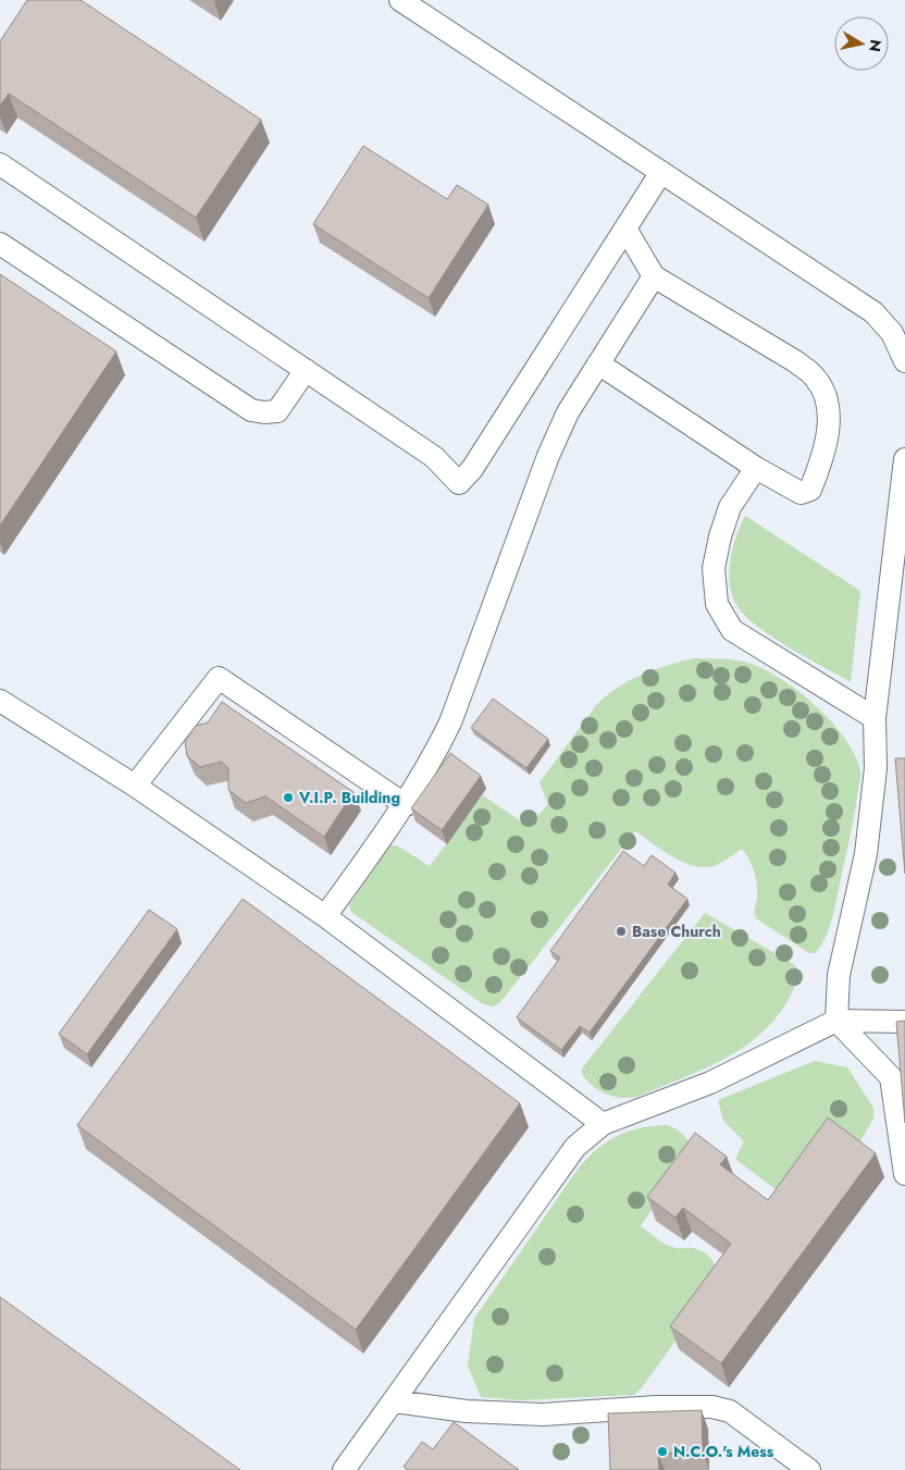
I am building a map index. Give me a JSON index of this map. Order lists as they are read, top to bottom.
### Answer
{
  "places": ["V.I.P. Building", "Base Church", "N.C.O.'s Mess"],
  "north": "right"
}
